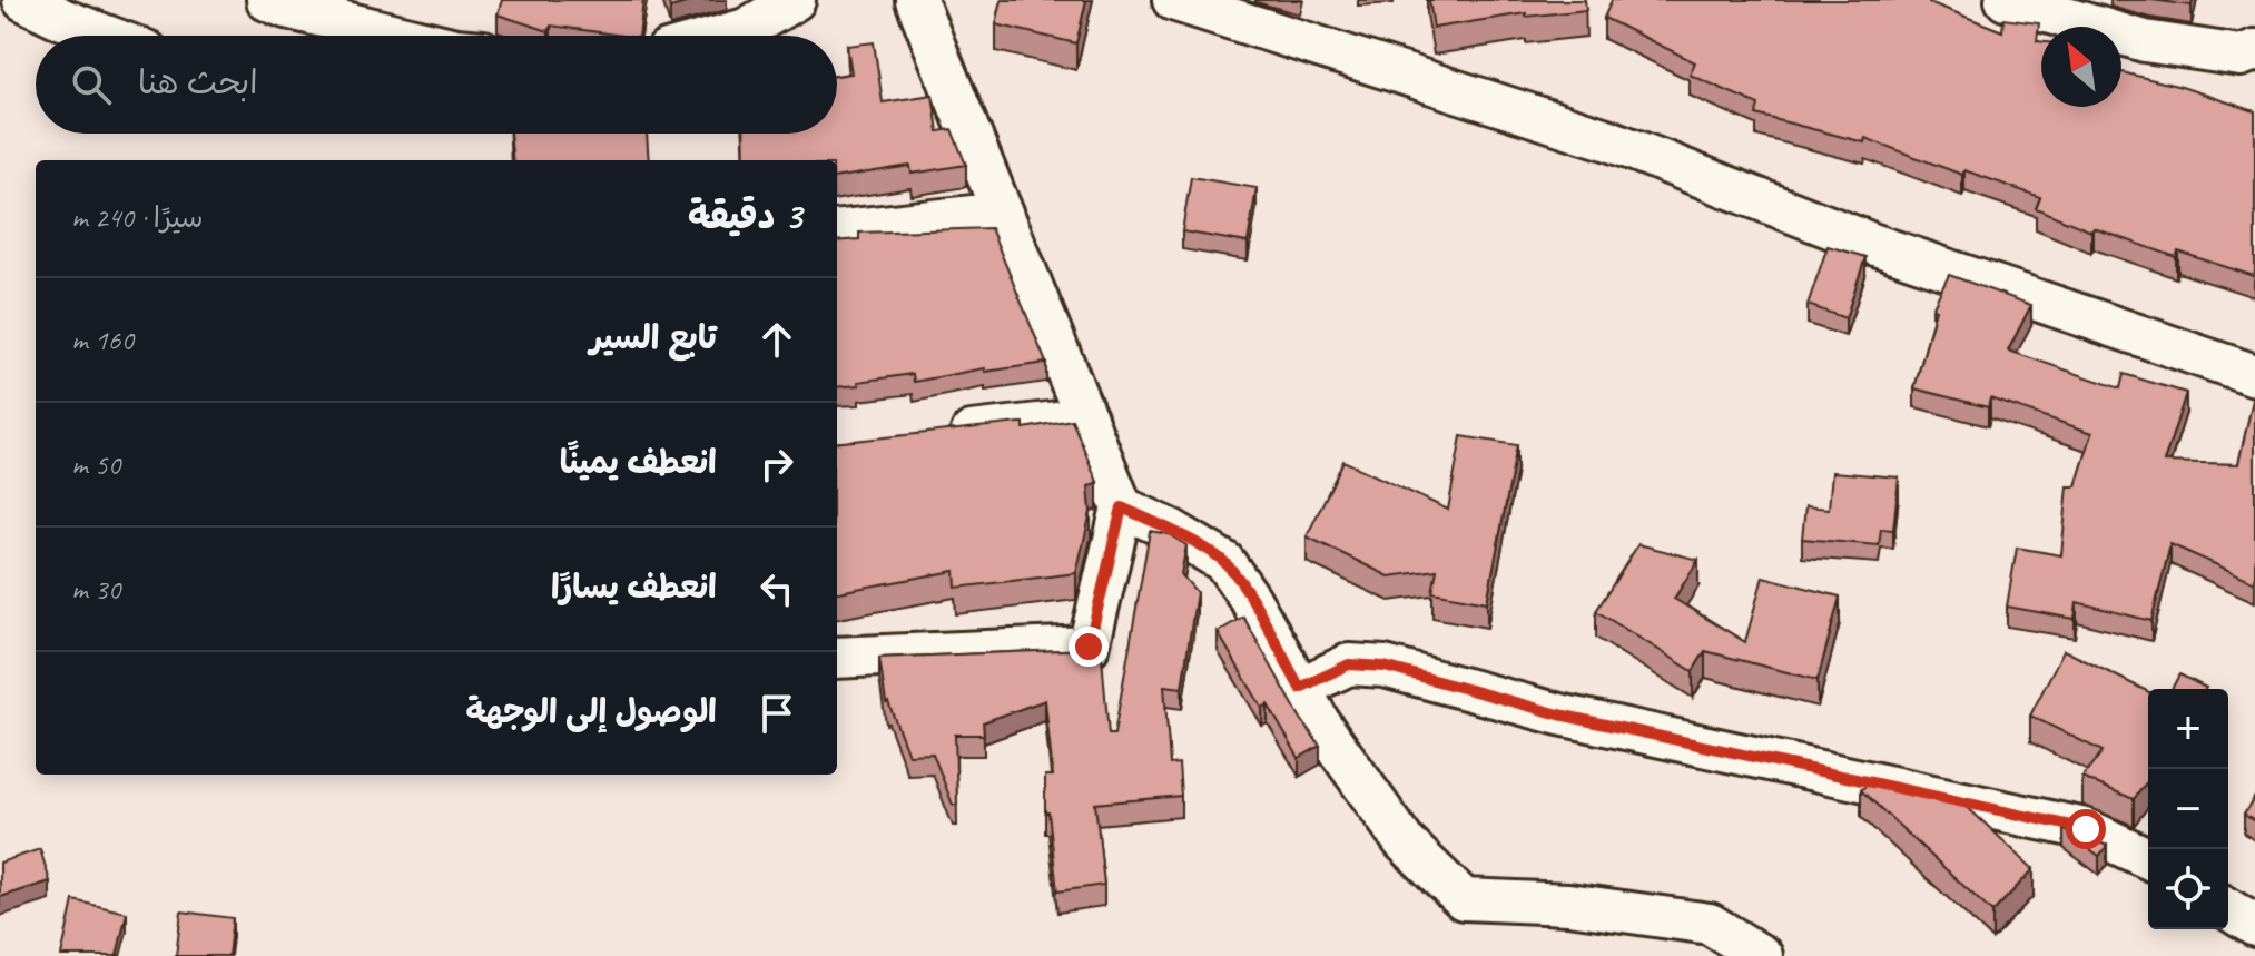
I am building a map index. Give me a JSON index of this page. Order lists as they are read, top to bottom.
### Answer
{
  "north": "top left",
  "page": {
    "search": "ابحث هنا",
    "heading": ["3 دقيقة", "سيرًا · 240 m"],
    "list": [
      ["تابع السير", "160 m"],
      ["انعطف يمينًا", "50 m"],
      ["انعطف يسارًا", "30 m"],
      "الوصول إلى الوجهة"
    ],
    "map_buttons": ["+", "−"]
  }
}
